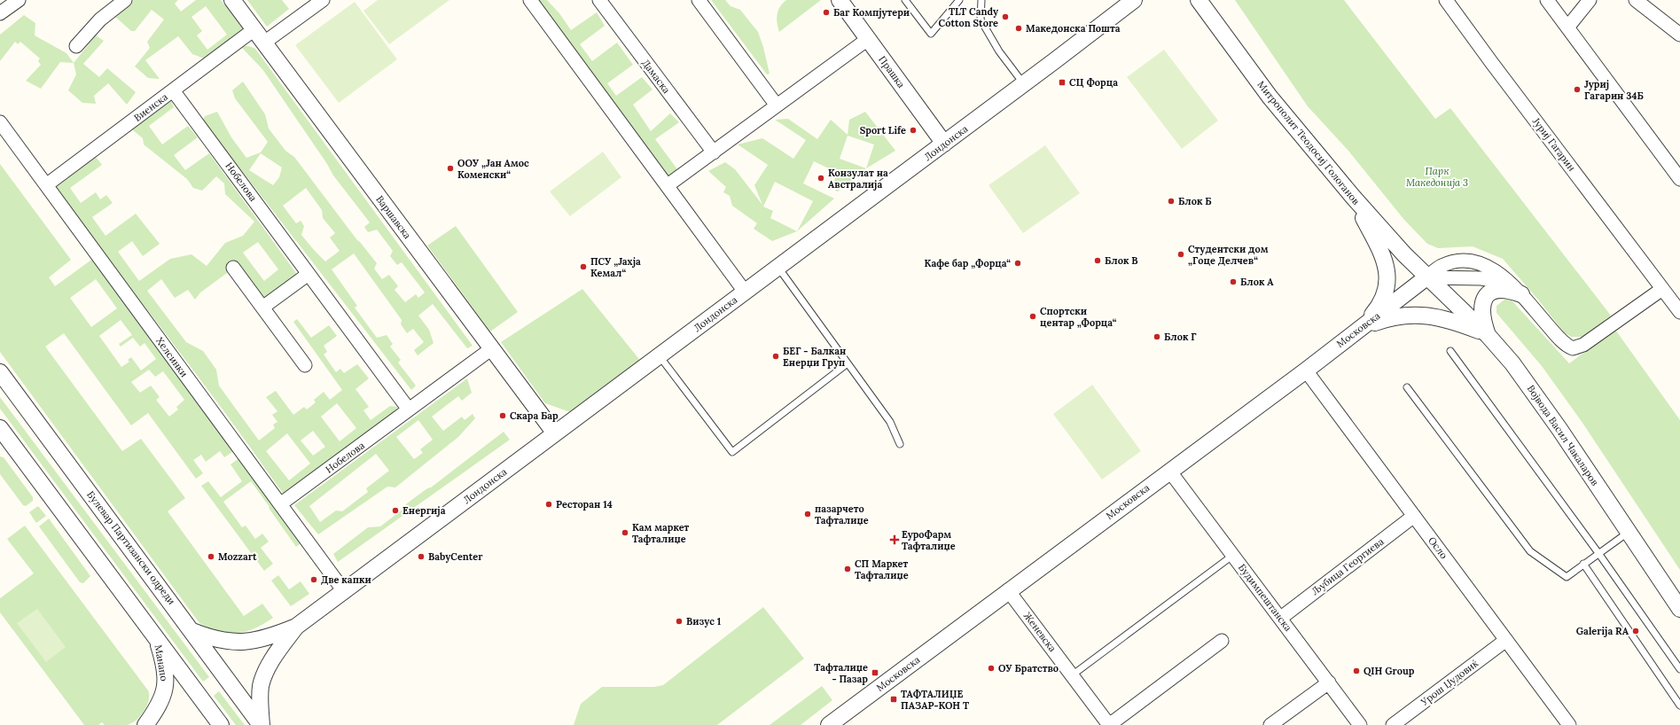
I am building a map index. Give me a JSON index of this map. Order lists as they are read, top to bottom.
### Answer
{
  "streets": {
    "street": [
      "Прашка",
      "Дамаска",
      "Виенска",
      "Лондонска",
      "Митрополит Теодосиј Гологанов",
      "Јуриј Гагарин",
      "Нобелова",
      "Варшавска",
      "Московска",
      "Хелсинки",
      "Војвода Васил Чакаларов",
      "Булевар Партизански одреди",
      "Осло",
      "Љубица Георгиева",
      "Будимпештанска",
      "Женевска",
      "Манапо",
      "Урош Џудовиќ"
    ]
  },
  "crossings": [
    ["Прашка", "Лондонска"],
    ["Виенска", "Нобелова"],
    ["Виенска", "Варшавска"],
    ["Виенска", "Хелсинки"],
    ["Лондонска", "Варшавска"],
    ["Лондонска", "Хелсинки"],
    ["Лондонска", "Булевар Партизански одреди"],
    ["Митрополит Теодосиј Гологанов", "Московска"],
    ["Митрополит Теодосиј Гологанов", "Војвода Васил Чакаларов"],
    ["Нобелова", "Варшавска"],
    ["Нобелова", "Хелсинки"],
    ["Московска", "Војвода Васил Чакаларов"],
    ["Московска", "Осло"],
    ["Московска", "Будимпештанска"],
    ["Московска", "Женевска"],
    ["Осло", "Љубица Георгиева"],
    ["Осло", "Урош Џудовиќ"],
    ["Љубица Георгиева", "Будимпештанска"]
  ],
  "parks": ["Парк Македонија 3"],
  "places": {
    "other": [
      "Баг Компјутери",
      "TLT Candy Cotton Store",
      "Македонска Пошта",
      "Јуриј Гагарин 34Б",
      "Sport Life",
      "ООУ „Јан Амос Коменски“",
      "Конзулат на Австралија",
      "Блок Б",
      "Студентски дом „Гоце Делчев“",
      "Блок В",
      "Кaфе бар „Форца“",
      "ПСУ „Јахја Кемал“",
      "Блок А",
      "Спортски центар „Форца“",
      "Блок Г",
      "БЕГ - Балкан Енерџи Груп",
      "Скара Бар",
      "Ресторан 14",
      "Енергија",
      "пазарчето Тафталиџе",
      "Кам маркет Тафталиџе",
      "Mozzart",
      "BabyCenter",
      "СП Маркет Тафталиџе",
      "Две капки",
      "Визус 1",
      "Galerija RA",
      "ОУ Братство",
      "QIH Group"
    ],
    "transit": ["СЦ Форца", "Тафталиџе - Пазар", "ТАФТАЛИЏЕ ПАЗАР-КОН Т"],
    "health": ["ЕуроФарм Тафталиџе"]
  }
}
